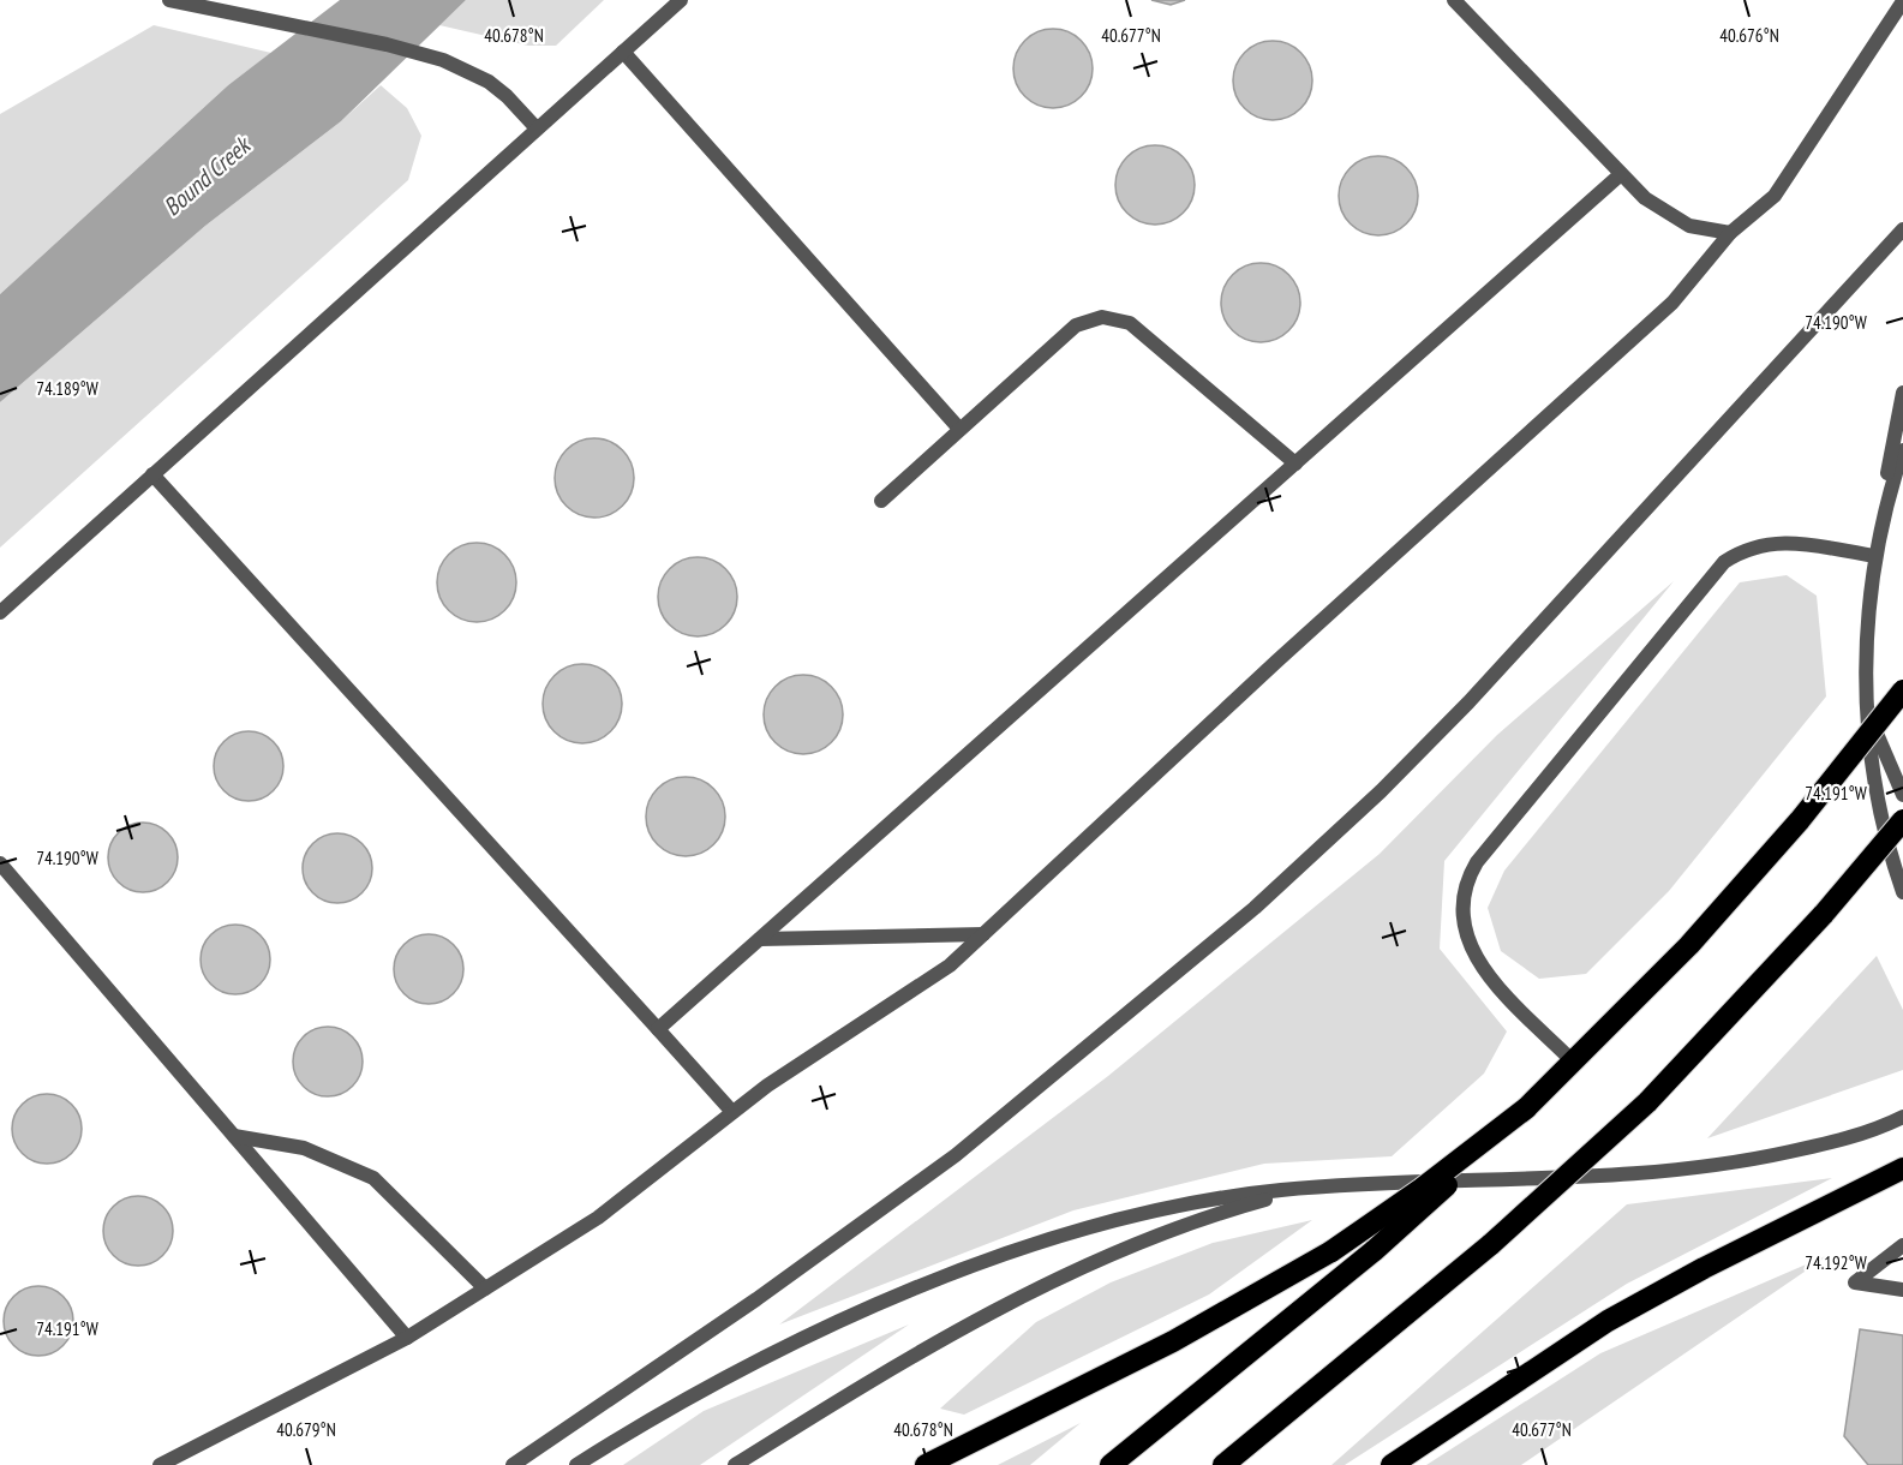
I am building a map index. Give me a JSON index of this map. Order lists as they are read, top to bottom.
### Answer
{
  "water": ["Bound Creek"],
  "coordinates": [
    "40.678°N",
    "40.677°N",
    "40.676°N",
    "74.190°W",
    "74.189°W",
    "74.191°W",
    "74.192°W",
    "40.679°N"
  ]
}
